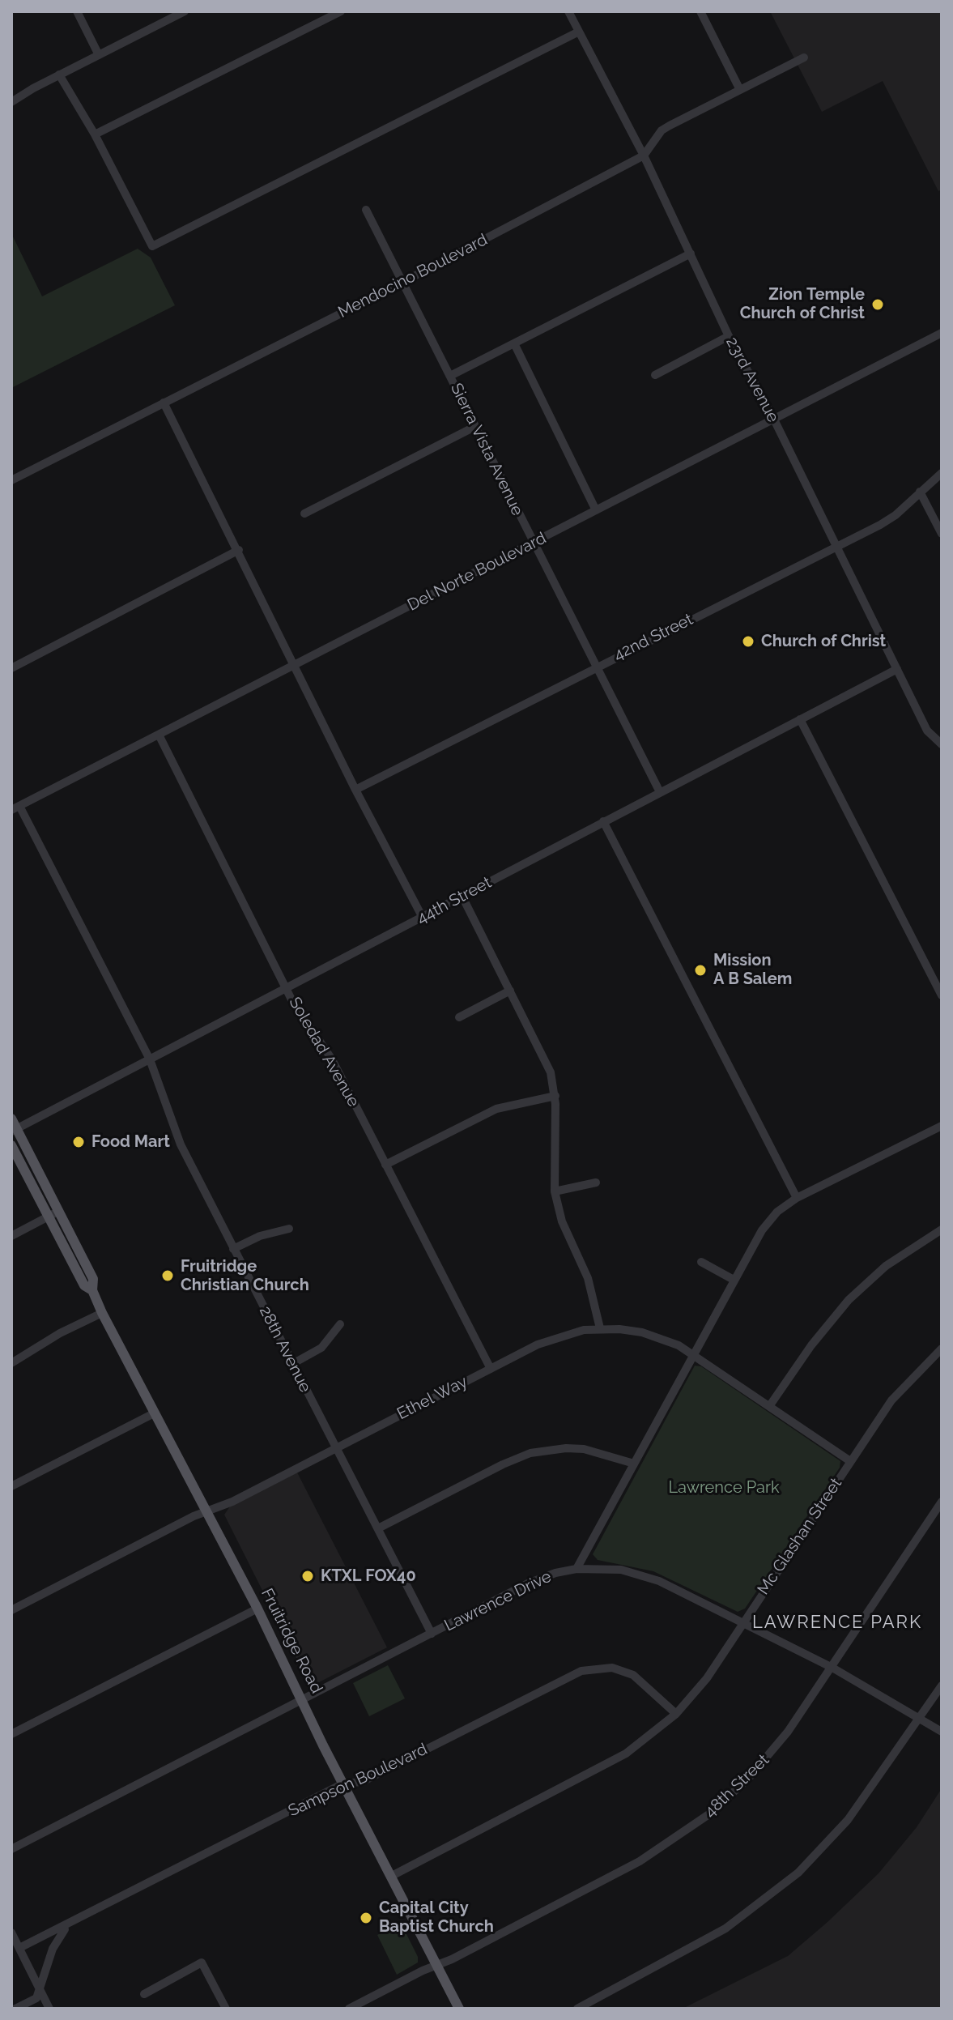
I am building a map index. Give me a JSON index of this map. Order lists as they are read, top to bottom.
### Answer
{
  "streets": {
    "main road": ["Fruitridge Road"],
    "street": [
      "Mendocino Boulevard",
      "23rd Avenue",
      "Sierra Vista Avenue",
      "Del Norte Boulevard",
      "42nd Street",
      "44th Street",
      "Soledad Avenue",
      "28th Avenue",
      "Ethel Way",
      "Mc Glashan Street",
      "Lawrence Drive",
      "Sampson Boulevard",
      "48th Street"
    ]
  },
  "crossings": [
    ["Mendocino Boulevard", "23rd Avenue"],
    ["Mendocino Boulevard", "Sierra Vista Avenue"],
    ["23rd Avenue", "Del Norte Boulevard"],
    ["23rd Avenue", "42nd Street"],
    ["23rd Avenue", "44th Street"],
    ["Sierra Vista Avenue", "Del Norte Boulevard"],
    ["Sierra Vista Avenue", "42nd Street"],
    ["Sierra Vista Avenue", "44th Street"],
    ["Del Norte Boulevard", "Soledad Avenue"],
    ["Del Norte Boulevard", "28th Avenue"],
    ["44th Street", "Soledad Avenue"],
    ["44th Street", "28th Avenue"],
    ["44th Street", "Fruitridge Road"],
    ["Soledad Avenue", "Ethel Way"],
    ["28th Avenue", "Ethel Way"],
    ["28th Avenue", "Lawrence Drive"],
    ["Ethel Way", "Mc Glashan Street"],
    ["Ethel Way", "Fruitridge Road"],
    ["Mc Glashan Street", "Lawrence Drive"],
    ["Mc Glashan Street", "Fruitridge Road"],
    ["Mc Glashan Street", "Sampson Boulevard"],
    ["Lawrence Drive", "Fruitridge Road"],
    ["Lawrence Drive", "48th Street"],
    ["Fruitridge Road", "Sampson Boulevard"],
    ["Fruitridge Road", "48th Street"]
  ],
  "districts": ["LAWRENCE PARK"],
  "parks": ["Lawrence Park"],
  "places": [
    "Zion Temple Church of Christ",
    "Church of Christ",
    "Mission A B Salem",
    "Food Mart",
    "Fruitridge Christian Church",
    "KTXL FOX40",
    "Capital City Baptist Church"
  ]
}
